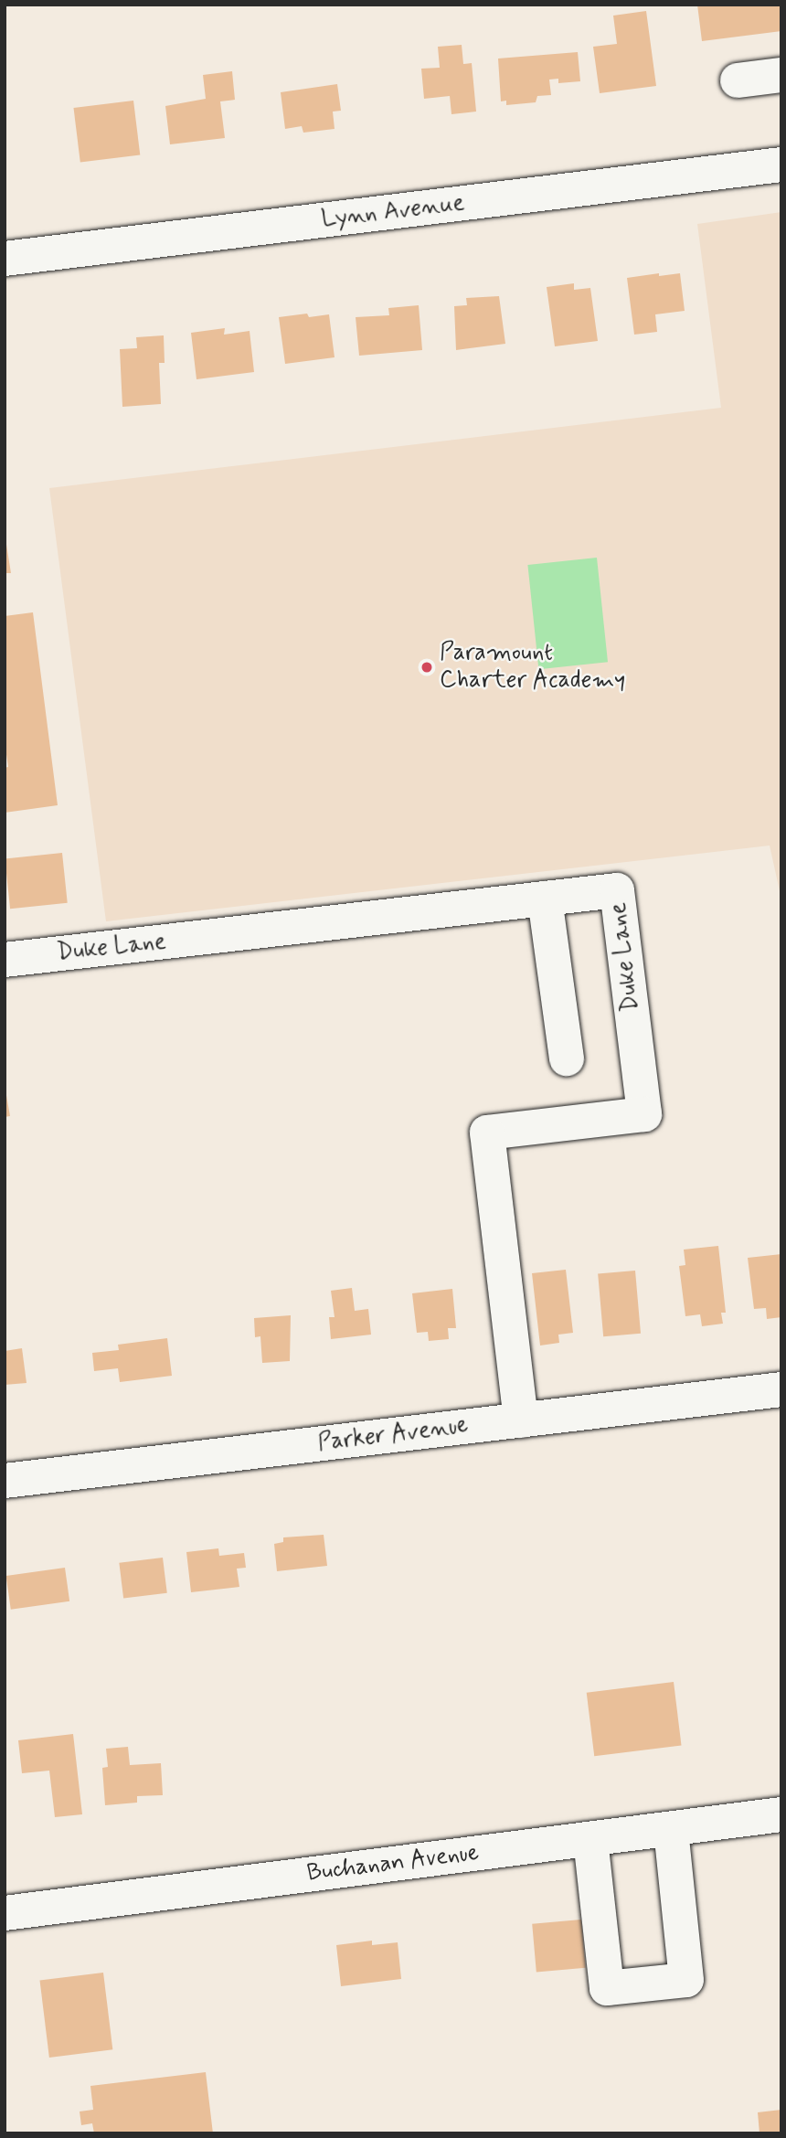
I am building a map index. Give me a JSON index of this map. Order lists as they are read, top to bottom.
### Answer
{
  "streets": {
    "street": [
      "Lynn Avenue",
      "Duke Lane",
      "Parker Avenue",
      "Buchanan Avenue"
    ]
  },
  "crossings": [
    ["Duke Lane", "Parker Avenue"]
  ],
  "places": ["Paramount Charter Academy"]
}
